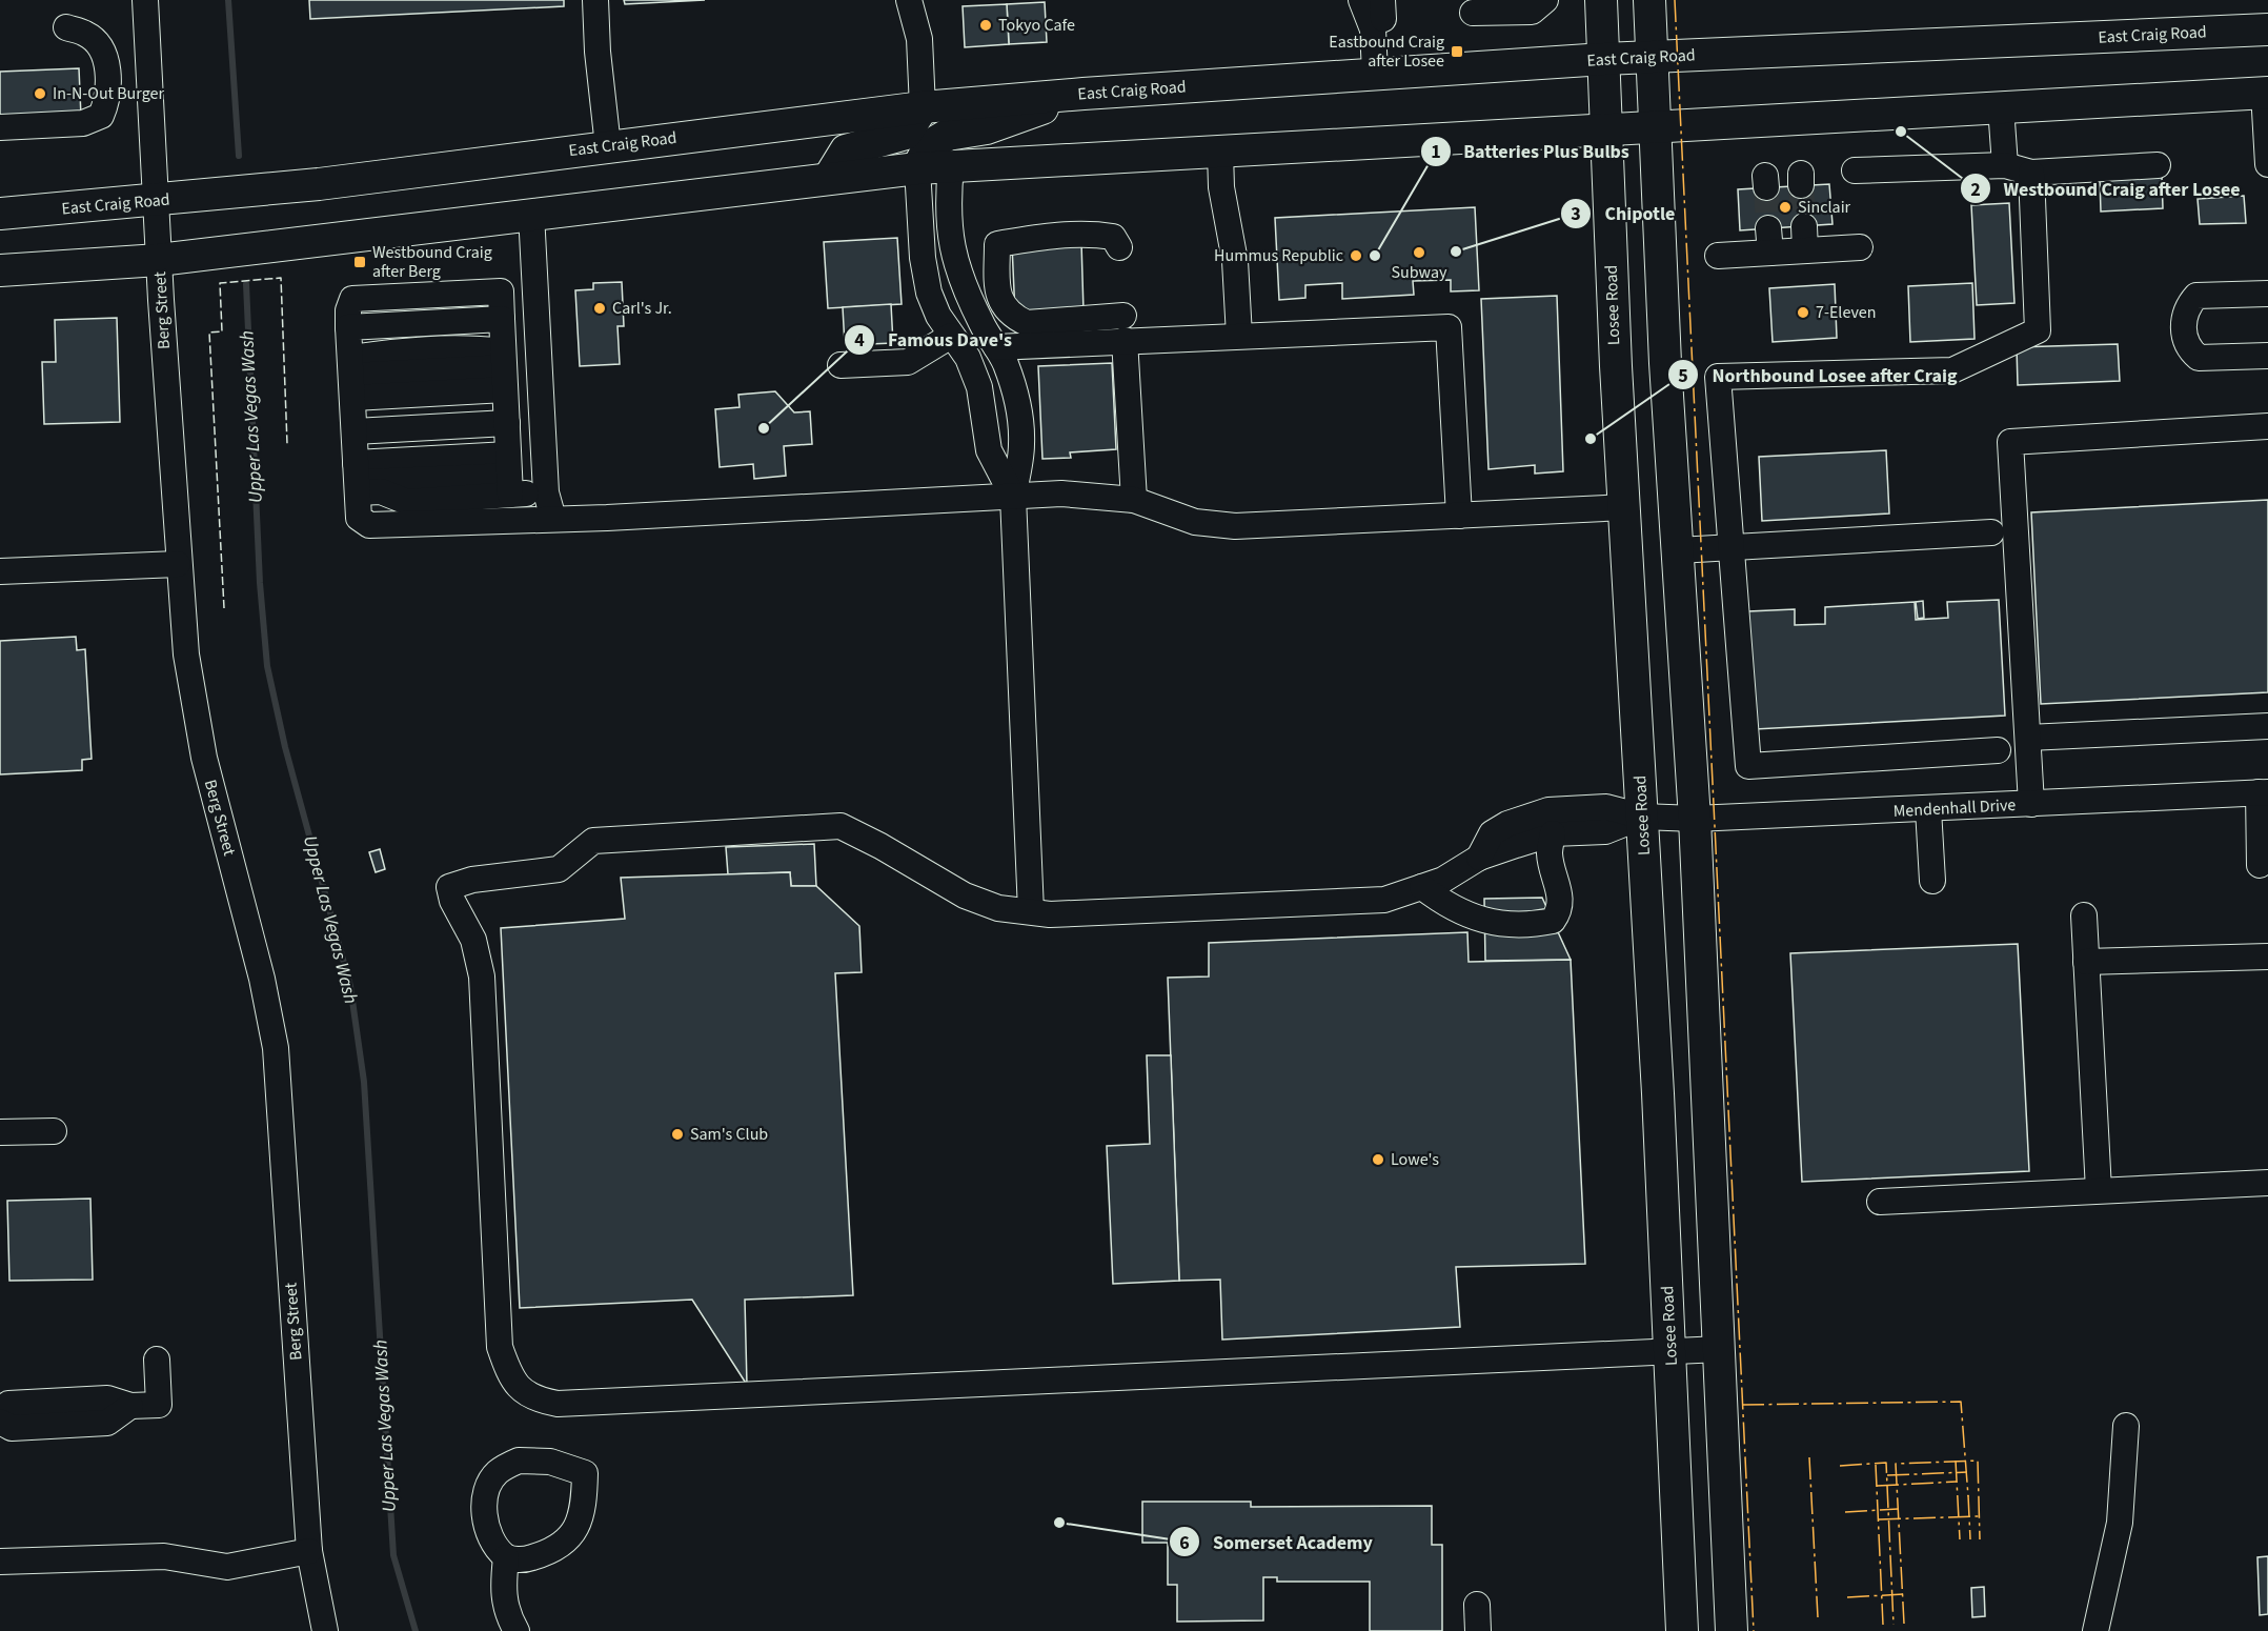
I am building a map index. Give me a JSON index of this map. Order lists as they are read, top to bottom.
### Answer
{
  "streets": {
    "main road": ["East Craig Road", "Losee Road"],
    "street": ["Berg Street", "Mendenhall Drive"]
  },
  "crossings": [
    ["East Craig Road", "Losee Road"],
    ["East Craig Road", "Berg Street"],
    ["Losee Road", "Mendenhall Drive"]
  ],
  "water": ["Upper Las Vegas Wash"],
  "places": {
    "other": [
      "Tokyo Cafe",
      "In-N-Out Burger",
      "Westbound Craig after Losee",
      "Sinclair",
      "Chipotle",
      "Subway",
      "Hummus Republic",
      "Batteries Plus Bulbs",
      "Carl's Jr.",
      "7-Eleven",
      "Famous Dave's",
      "Northbound Losee after Craig",
      "Sam's Club",
      "Lowe's",
      "Somerset Academy"
    ],
    "transit": ["Eastbound Craig after Losee", "Westbound Craig after Berg"]
  }
}
